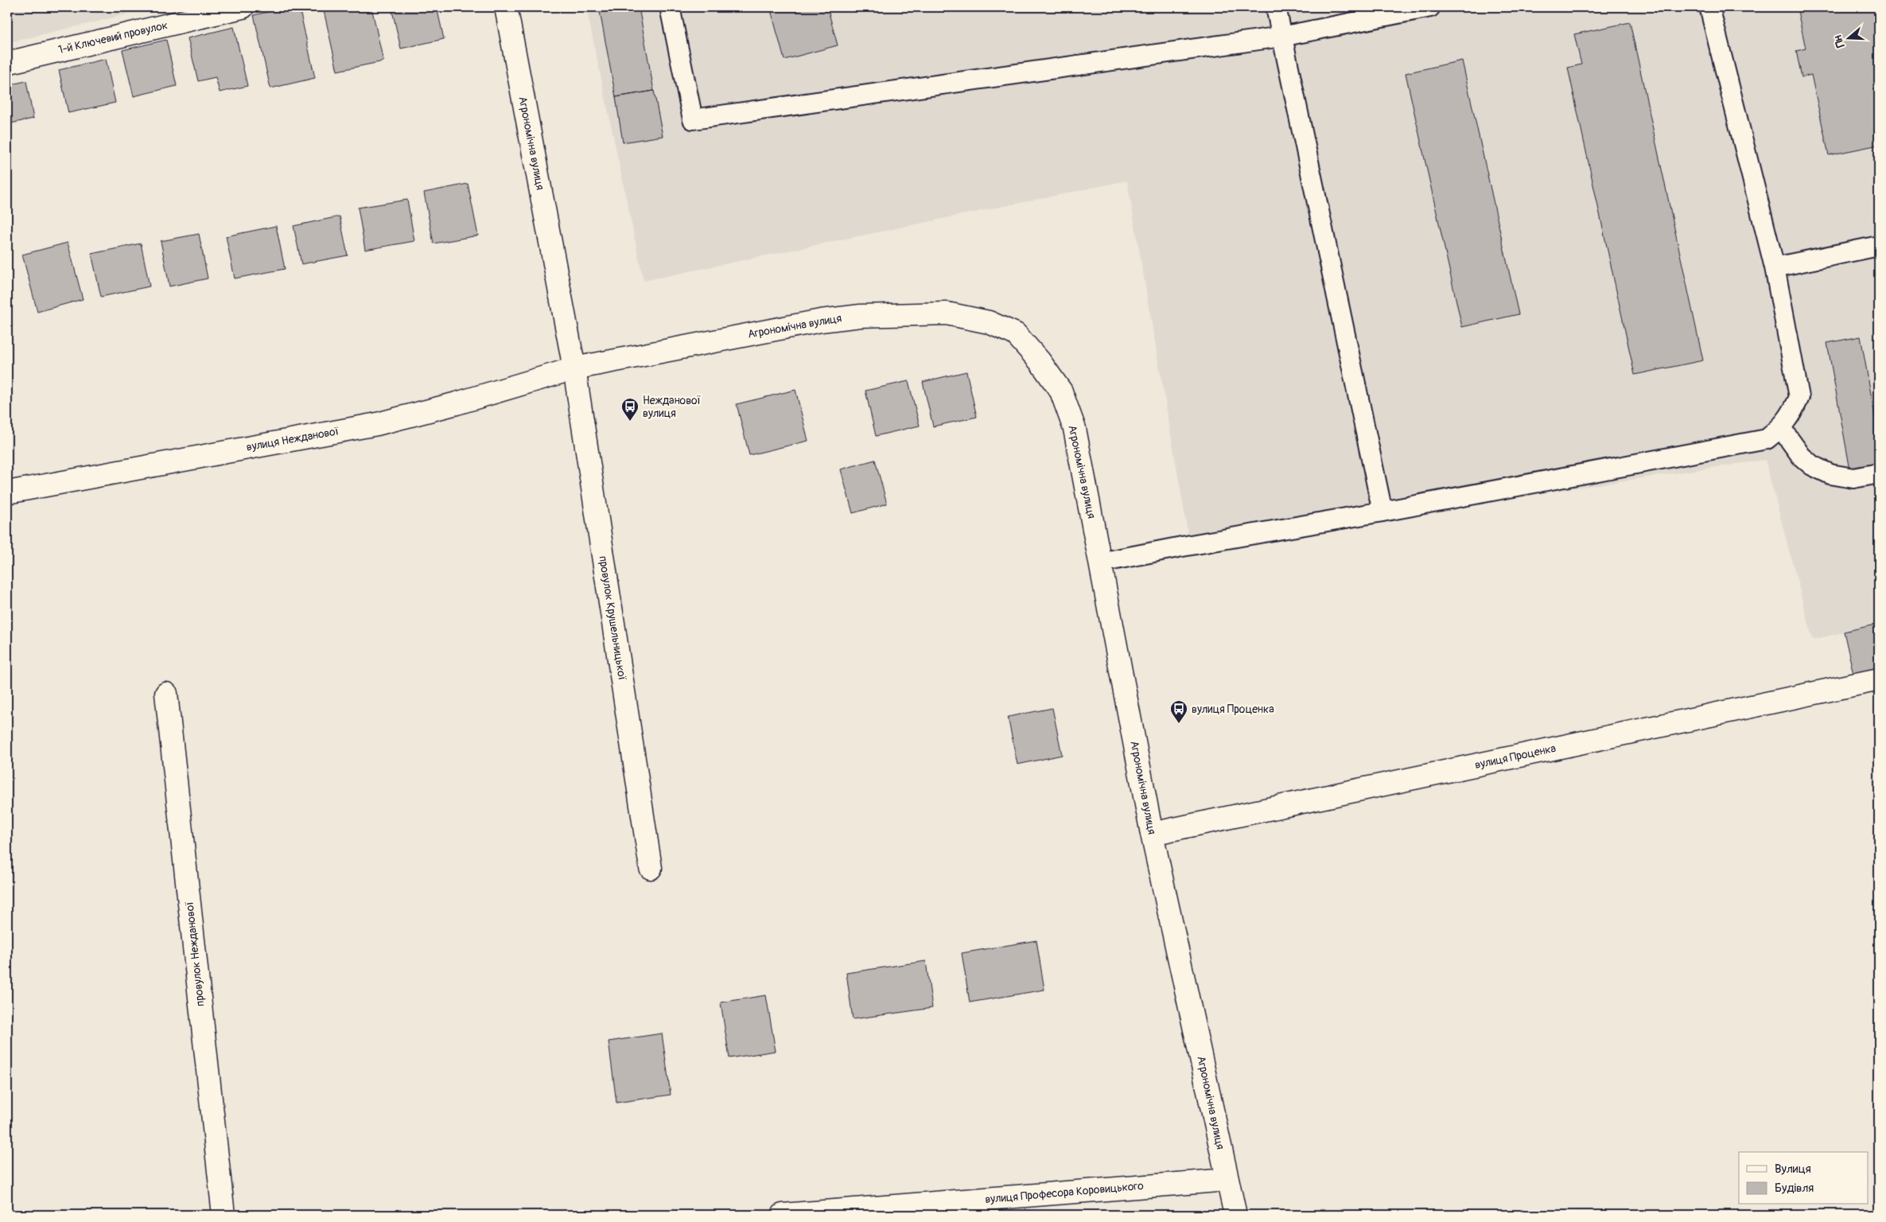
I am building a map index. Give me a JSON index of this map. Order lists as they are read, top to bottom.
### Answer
{
  "streets": {
    "street": [
      "1-й Ключевий провулок",
      "Агрономічна вулиця",
      "вулиця Нежданової",
      "провулок Крушельницької",
      "вулиця Проценка",
      "провулок Нежданової",
      "вулиця Професора Коровицького"
    ]
  },
  "crossings": [
    ["Агрономічна вулиця", "вулиця Нежданової"],
    ["Агрономічна вулиця", "провулок Крушельницької"],
    ["Агрономічна вулиця", "вулиця Проценка"],
    ["Агрономічна вулиця", "вулиця Професора Коровицького"],
    ["вулиця Нежданової", "провулок Крушельницької"]
  ],
  "places": {
    "bus stop": ["Нежданової вулиця", "вулиця Проценка"]
  },
  "legend": ["Вулиця", "Будівля"],
  "north": "left"
}
